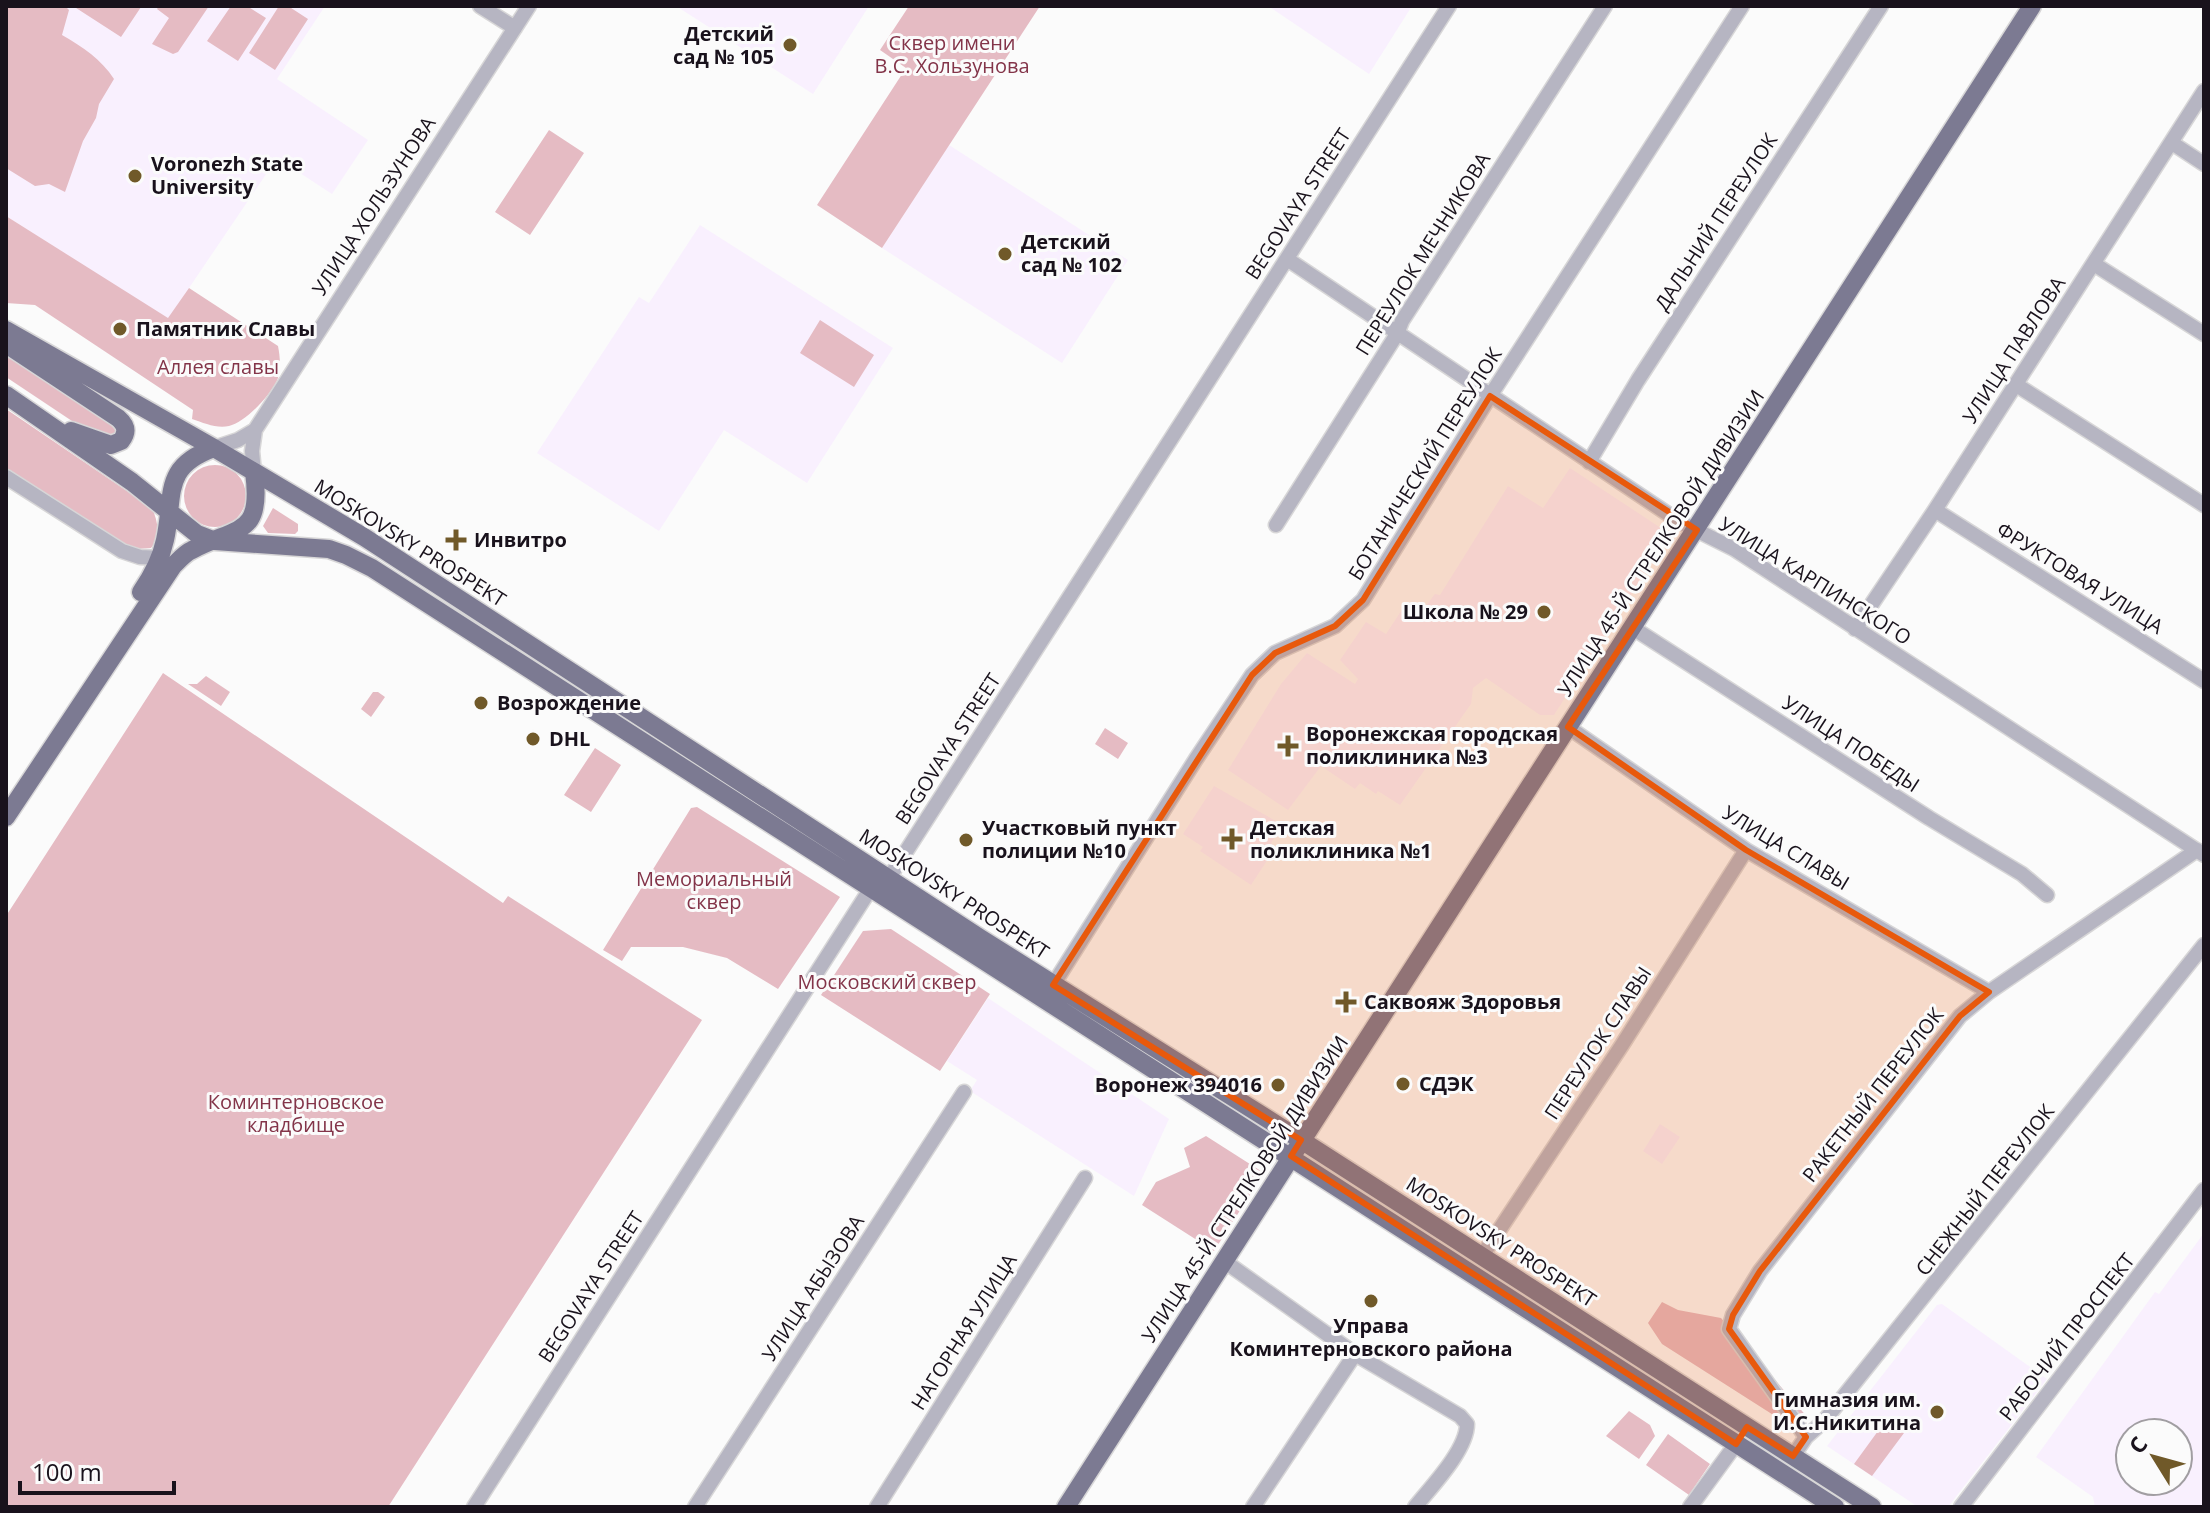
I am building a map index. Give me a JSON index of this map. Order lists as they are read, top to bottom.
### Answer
{
  "streets": {
    "main road": ["MOSKOVSKY PROSPEKT", "УЛИЦА 45-Й СТРЕЛКОВОЙ ДИВИЗИИ"],
    "street": [
      "BEGOVAYA STREET",
      "УЛИЦА ХОЛЬЗУНОВА",
      "ДАЛЬНИЙ ПЕРЕУЛОК",
      "ПЕРЕУЛОК МЕЧНИКОВА",
      "УЛИЦА ПАВЛОВА",
      "БОТАНИЧЕСКИЙ ПЕРЕУЛОК",
      "ФРУКТОВАЯ УЛИЦА",
      "УЛИЦА КАРПИНСКОГО",
      "УЛИЦА ПОБЕДЫ",
      "УЛИЦА СЛАВЫ",
      "ПЕРЕУЛОК СЛАВЫ",
      "РАКЕТНЫЙ ПЕРЕУЛОК",
      "СНЕЖНЫЙ ПЕРЕУЛОК",
      "УЛИЦА АБЫЗОВА",
      "НАГОРНАЯ УЛИЦА",
      "РАБОЧИЙ ПРОСПЕКТ"
    ]
  },
  "crossings": [
    ["BEGOVAYA STREET", "MOSKOVSKY PROSPEKT"],
    ["BEGOVAYA STREET", "УЛИЦА КАРПИНСКОГО"],
    ["ДАЛЬНИЙ ПЕРЕУЛОК", "УЛИЦА КАРПИНСКОГО"],
    ["ПЕРЕУЛОК МЕЧНИКОВА", "УЛИЦА КАРПИНСКОГО"],
    ["УЛИЦА ПАВЛОВА", "ФРУКТОВАЯ УЛИЦА"],
    ["УЛИЦА ПАВЛОВА", "УЛИЦА КАРПИНСКОГО"],
    ["БОТАНИЧЕСКИЙ ПЕРЕУЛОК", "MOSKOVSKY PROSPEKT"],
    ["БОТАНИЧЕСКИЙ ПЕРЕУЛОК", "УЛИЦА КАРПИНСКОГО"],
    ["MOSKOVSKY PROSPEKT", "УЛИЦА 45-Й СТРЕЛКОВОЙ ДИВИЗИИ"],
    ["MOSKOVSKY PROSPEKT", "ПЕРЕУЛОК СЛАВЫ"],
    ["MOSKOVSKY PROSPEKT", "СНЕЖНЫЙ ПЕРЕУЛОК"],
    ["УЛИЦА 45-Й СТРЕЛКОВОЙ ДИВИЗИИ", "УЛИЦА КАРПИНСКОГО"],
    ["УЛИЦА 45-Й СТРЕЛКОВОЙ ДИВИЗИИ", "УЛИЦА ПОБЕДЫ"],
    ["УЛИЦА 45-Й СТРЕЛКОВОЙ ДИВИЗИИ", "УЛИЦА СЛАВЫ"],
    ["УЛИЦА КАРПИНСКОГО", "РАКЕТНЫЙ ПЕРЕУЛОК"],
    ["УЛИЦА СЛАВЫ", "ПЕРЕУЛОК СЛАВЫ"],
    ["УЛИЦА СЛАВЫ", "РАКЕТНЫЙ ПЕРЕУЛОК"],
    ["РАКЕТНЫЙ ПЕРЕУЛОК", "СНЕЖНЫЙ ПЕРЕУЛОК"]
  ],
  "parks": [
    "Сквер имени В.С. Хользунова",
    "Аллея славы",
    "Мемориальный сквер",
    "Московский сквер",
    "Коминтерновское кладбище"
  ],
  "places": {
    "other": [
      "Детский сад № 105",
      "Voronezh State University",
      "Детский сад № 102",
      "Памятник Славы",
      "Школа № 29",
      "Возрождение",
      "DHL",
      "Участковый пункт полиции №10",
      "СДЭК",
      "Воронеж 394016",
      "Управа Коминтерновского района",
      "Гимназия им. И.С.Никитина"
    ],
    "health": [
      "Инвитро",
      "Воронежская городская поликлиника №3",
      "Детская поликлиника №1",
      "Саквояж Здоровья"
    ]
  },
  "scale_bar": "100 m",
  "north": "top left"
}
